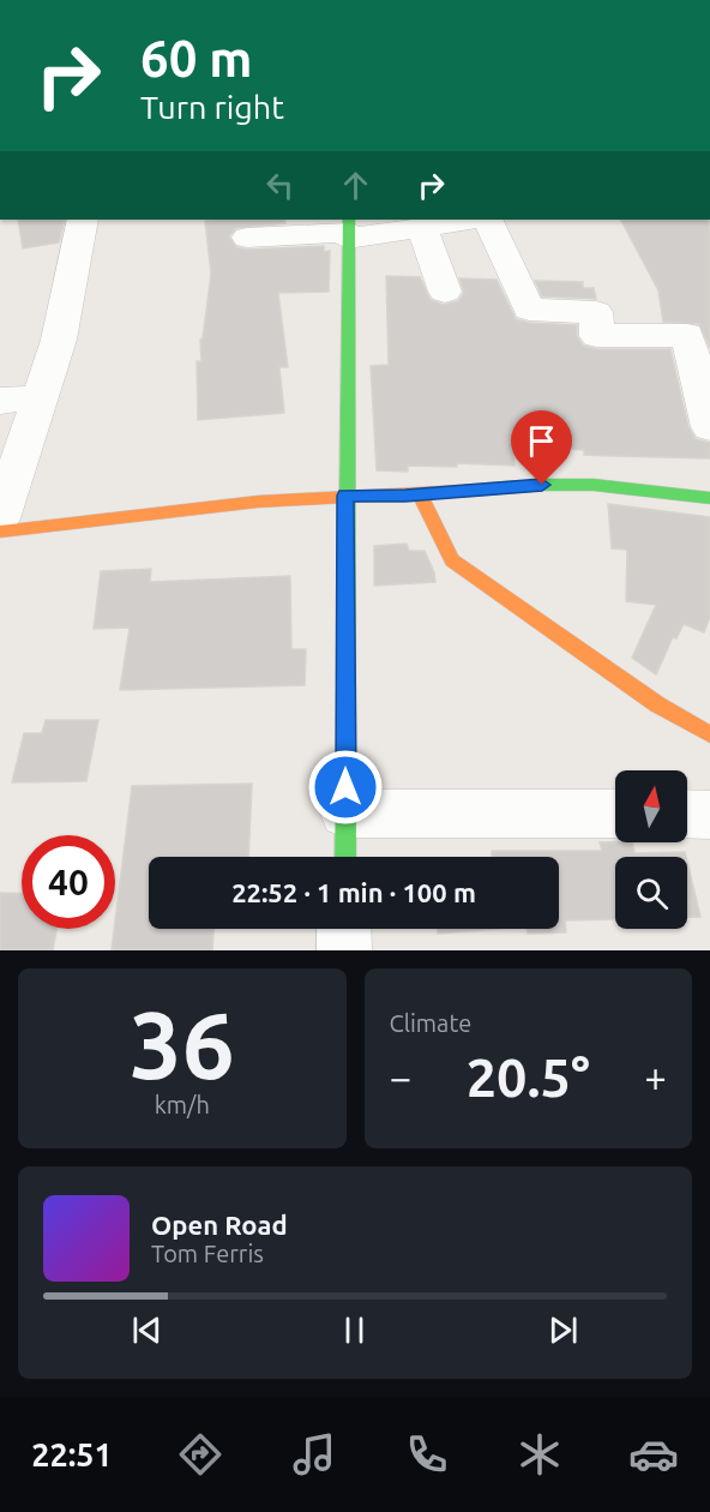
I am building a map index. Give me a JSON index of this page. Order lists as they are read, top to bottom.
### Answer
{
  "north": "top",
  "page": {
    "turn": ["60 m", "Turn right"],
    "limit": "40",
    "trip": "22:52 · 1 min · 100 m",
    "tile": [
      ["36", "km/h"],
      "Climate"
    ],
    "heat": ["−", "20.5°", "+"],
    "song": ["Open Road", "Tom Ferris"],
    "tabs": "22:51"
  }
}
